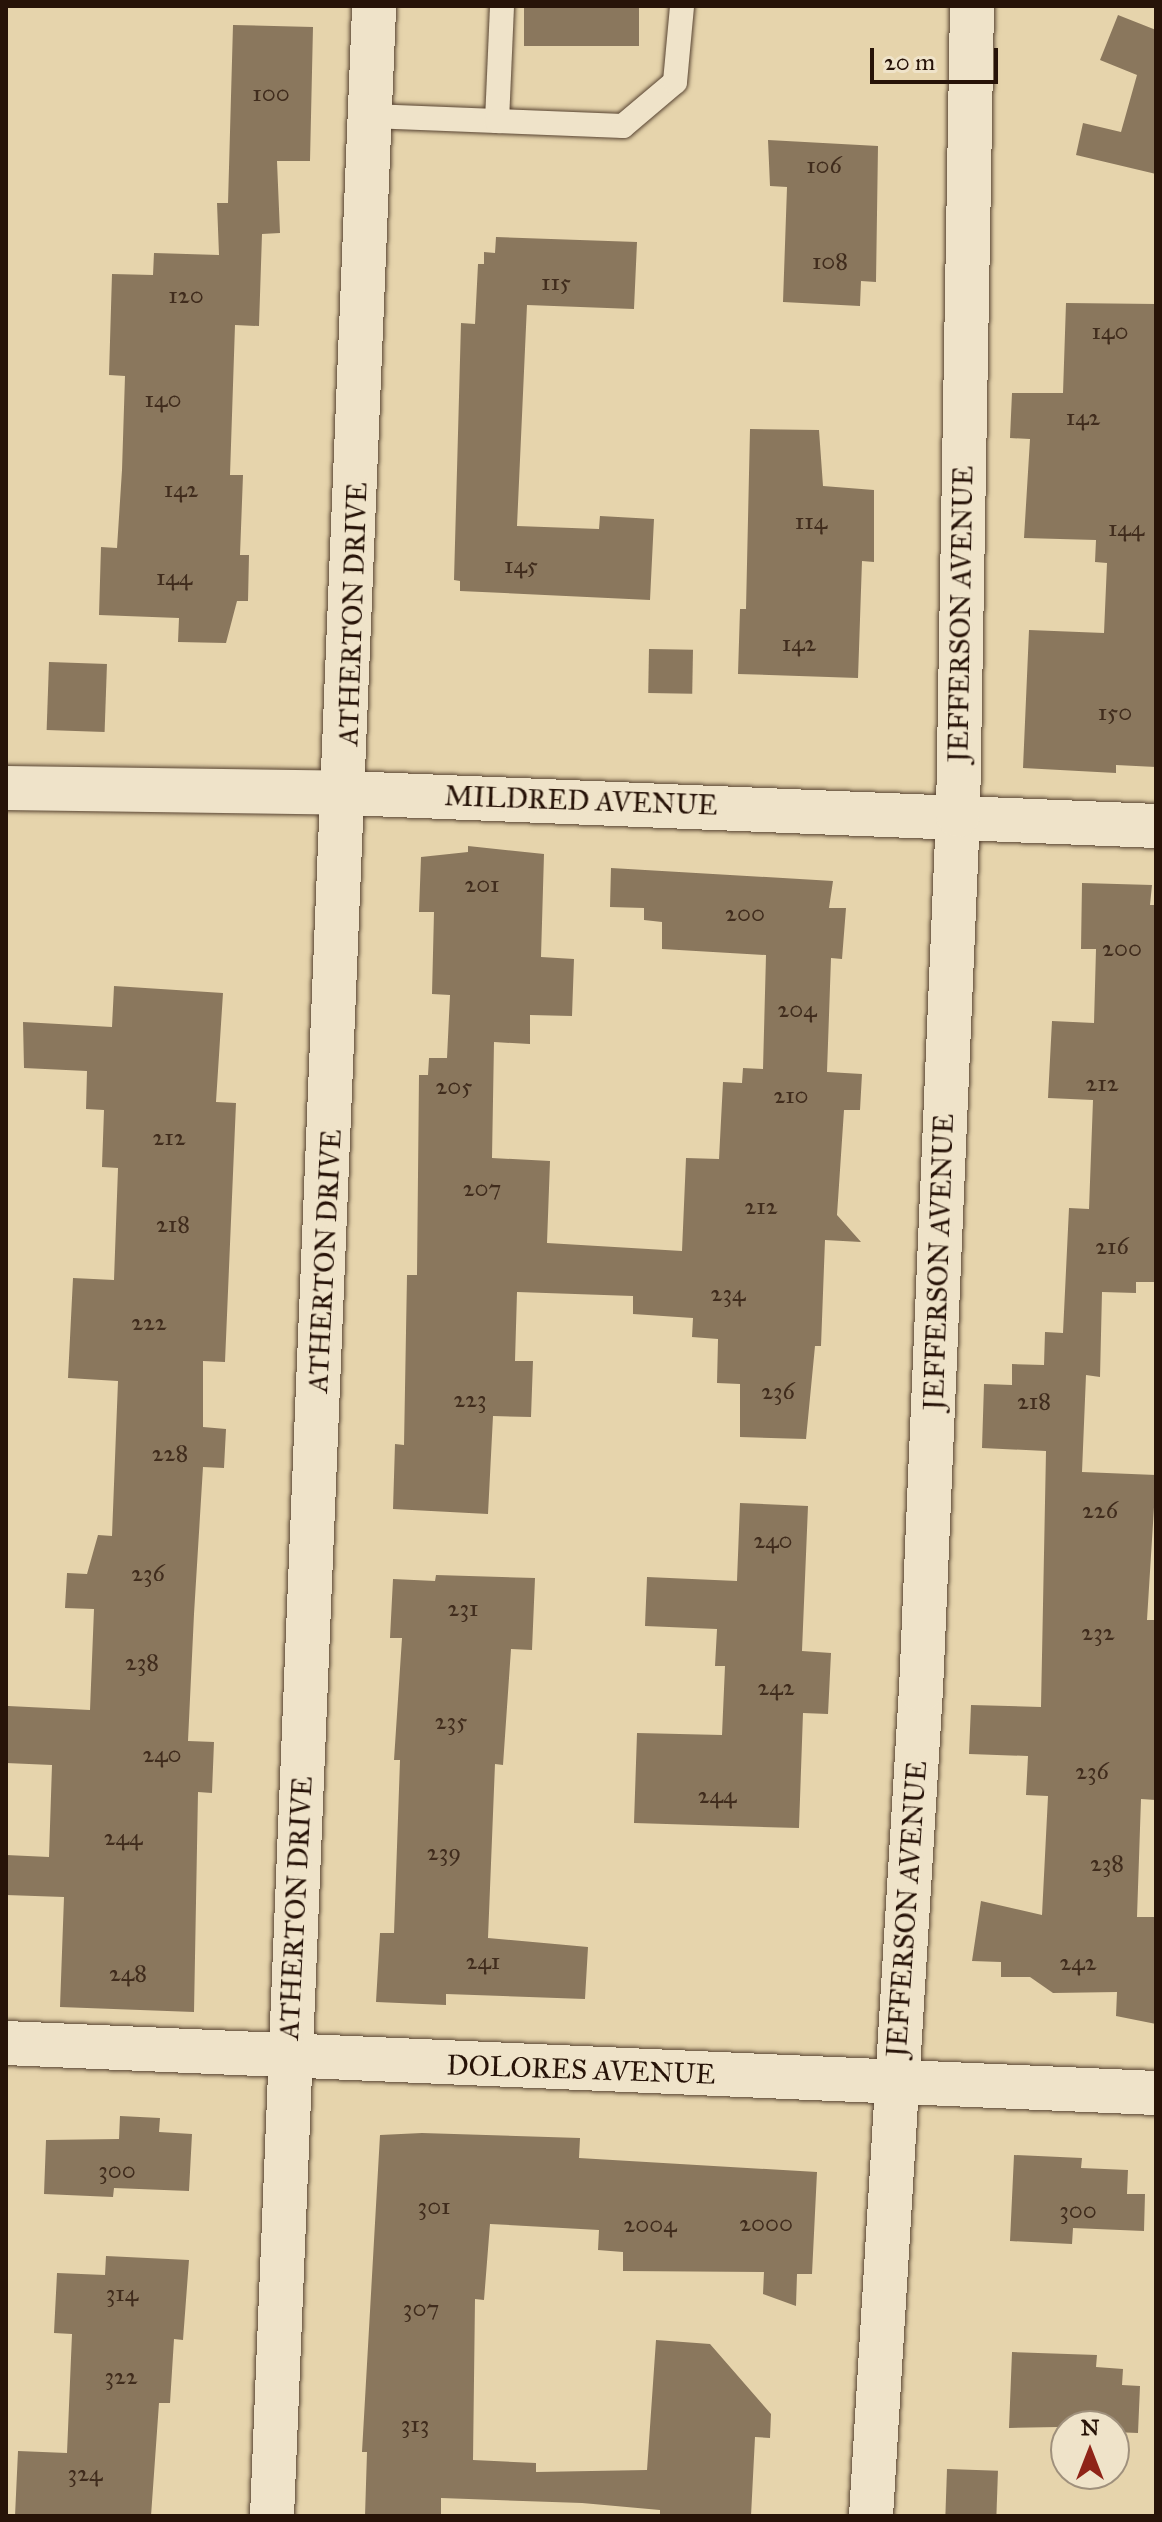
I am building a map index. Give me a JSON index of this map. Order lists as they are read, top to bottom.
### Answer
{
  "streets": {
    "street": [
      "ATHERTON DRIVE",
      "JEFFERSON AVENUE",
      "MILDRED AVENUE",
      "DOLORES AVENUE"
    ]
  },
  "crossings": [
    ["ATHERTON DRIVE", "MILDRED AVENUE"],
    ["ATHERTON DRIVE", "DOLORES AVENUE"],
    ["JEFFERSON AVENUE", "MILDRED AVENUE"],
    ["JEFFERSON AVENUE", "DOLORES AVENUE"]
  ],
  "house_numbers": [
    "100",
    "106",
    "108",
    "115",
    "120",
    "140",
    "140",
    "142",
    "142",
    "114",
    "144",
    "145",
    "144",
    "142",
    "150",
    "201",
    "200",
    "200",
    "204",
    "212",
    "205",
    "210",
    "212",
    "207",
    "212",
    "218",
    "216",
    "234",
    "222",
    "236",
    "223",
    "218",
    "228",
    "226",
    "240",
    "236",
    "231",
    "232",
    "238",
    "242",
    "235",
    "240",
    "236",
    "244",
    "244",
    "239",
    "238",
    "241",
    "242",
    "248",
    "300",
    "301",
    "300",
    "2000",
    "2004",
    "314",
    "307",
    "322",
    "313",
    "324"
  ],
  "scale_bar": "20 m",
  "north": "top"
}
